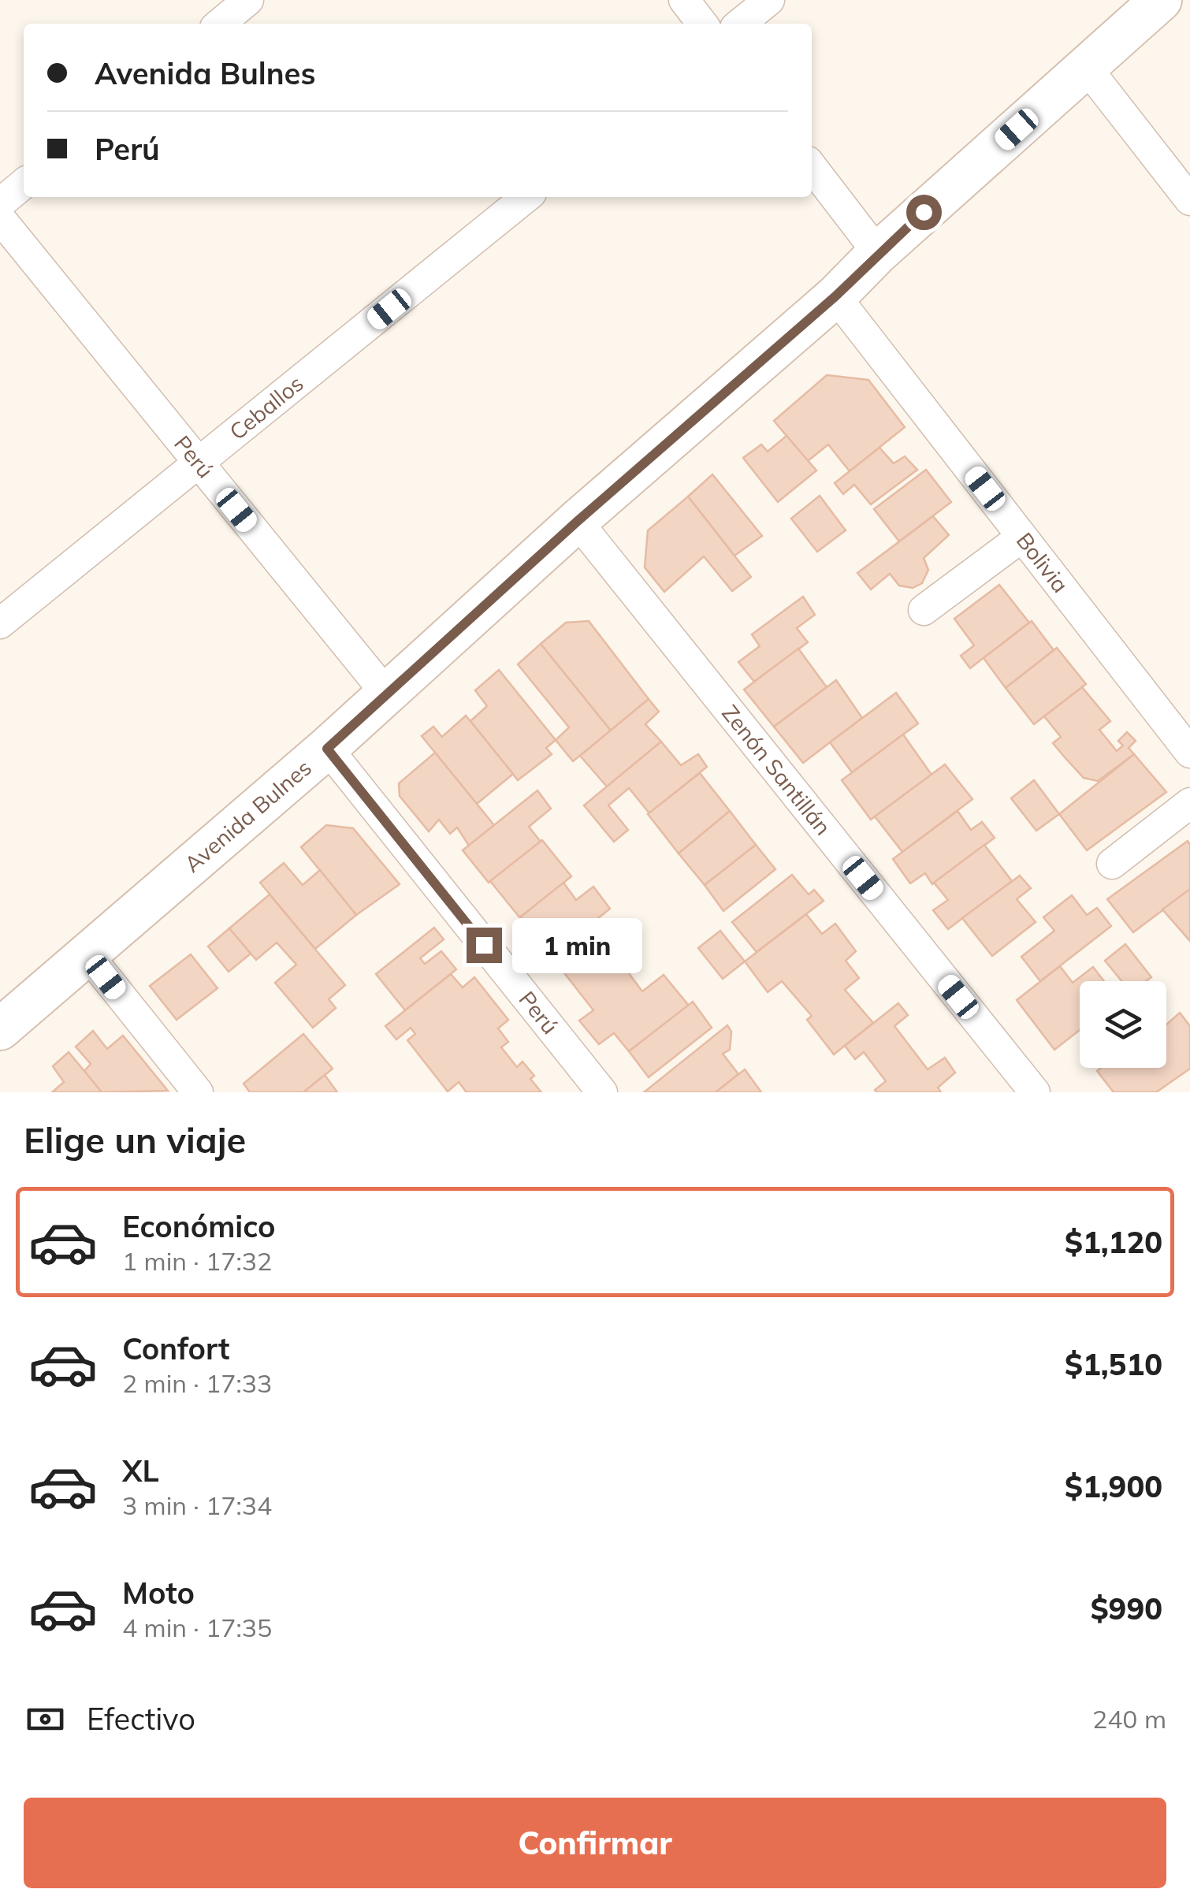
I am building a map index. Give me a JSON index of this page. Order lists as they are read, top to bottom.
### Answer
{
  "streets": {
    "street": [
      "Ceballos",
      "Perú",
      "Bolivia",
      "Zenón Santillán",
      "Avenida Bulnes"
    ]
  },
  "crossings": [
    ["Ceballos", "Perú"],
    ["Perú", "Avenida Bulnes"],
    ["Bolivia", "Avenida Bulnes"],
    ["Zenón Santillán", "Avenida Bulnes"]
  ],
  "page": {
    "banner": ["Avenida Bulnes", "Perú"],
    "bubble": "1 min",
    "heading": "Elige un viaje",
    "list": [
      {
        "name": "Económico",
        "note": "1 min · 17:32",
        "value": "$1,120"
      },
      {
        "name": "Confort",
        "note": "2 min · 17:33",
        "value": "$1,510"
      },
      {
        "name": "XL",
        "note": "3 min · 17:34",
        "value": "$1,900"
      },
      {
        "name": "Moto",
        "note": "4 min · 17:35",
        "value": "$990"
      }
    ],
    "pay": ["Efectivo", "240 m"],
    "buttons": "Confirmar"
  }
}
